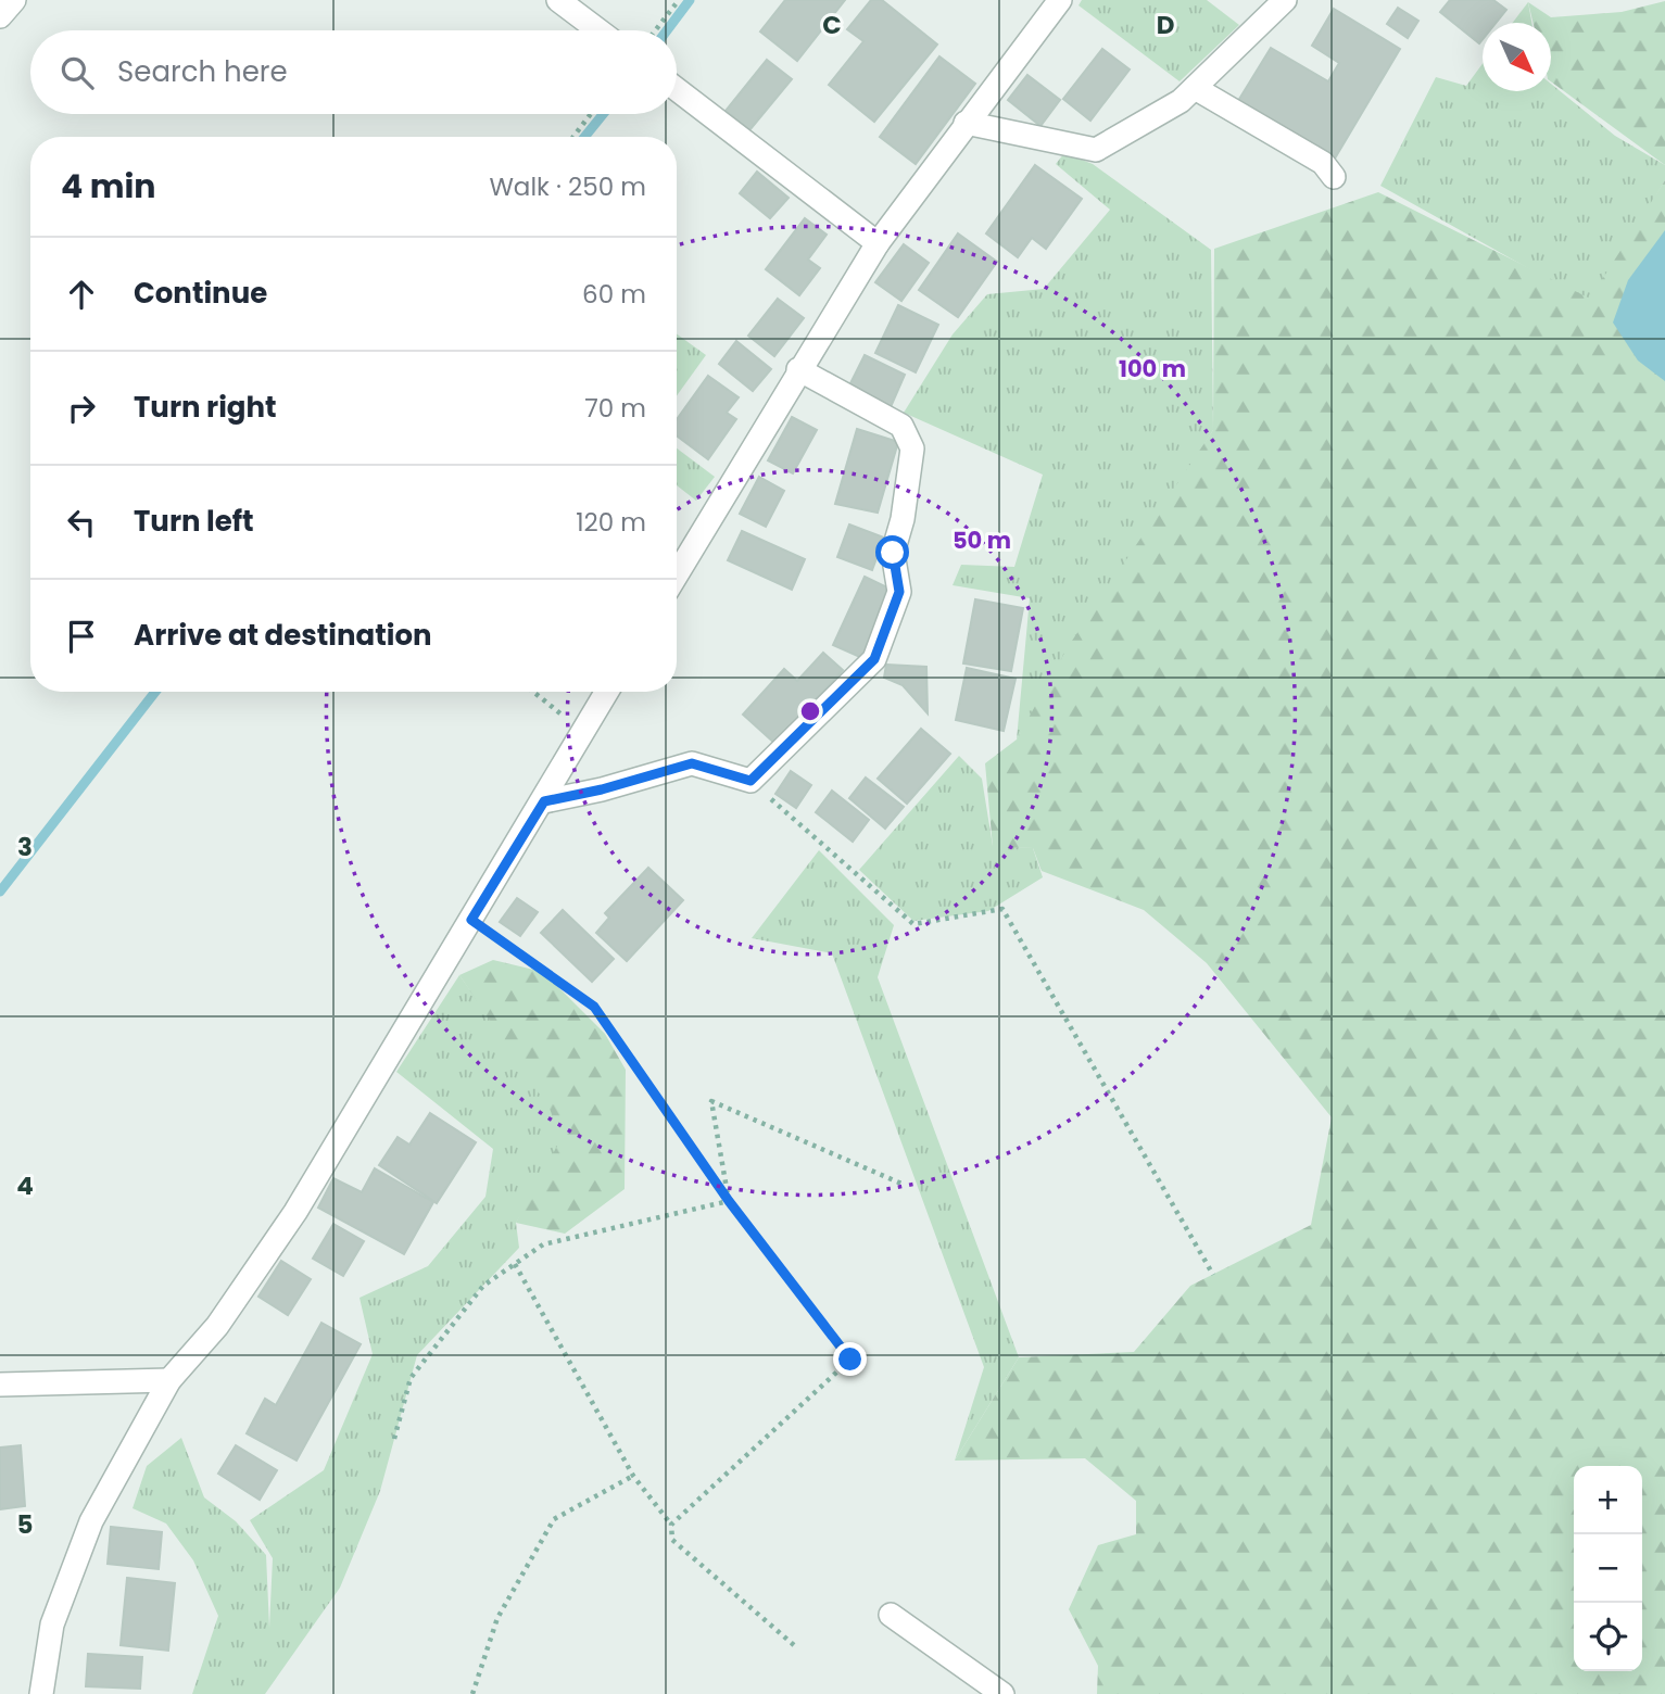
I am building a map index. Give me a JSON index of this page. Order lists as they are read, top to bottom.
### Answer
{
  "north": "bottom right",
  "page": {
    "search": "Search here",
    "heading": ["4 min", "Walk · 250 m"],
    "list": [
      ["Continue", "60 m"],
      ["Turn right", "70 m"],
      ["Turn left", "120 m"],
      "Arrive at destination"
    ],
    "map_buttons": ["+", "−"]
  },
  "grid": {
    "columns": ["C", "D"],
    "rows": ["3", "4", "5"]
  },
  "rings": ["100 m", "50 m"]
}
